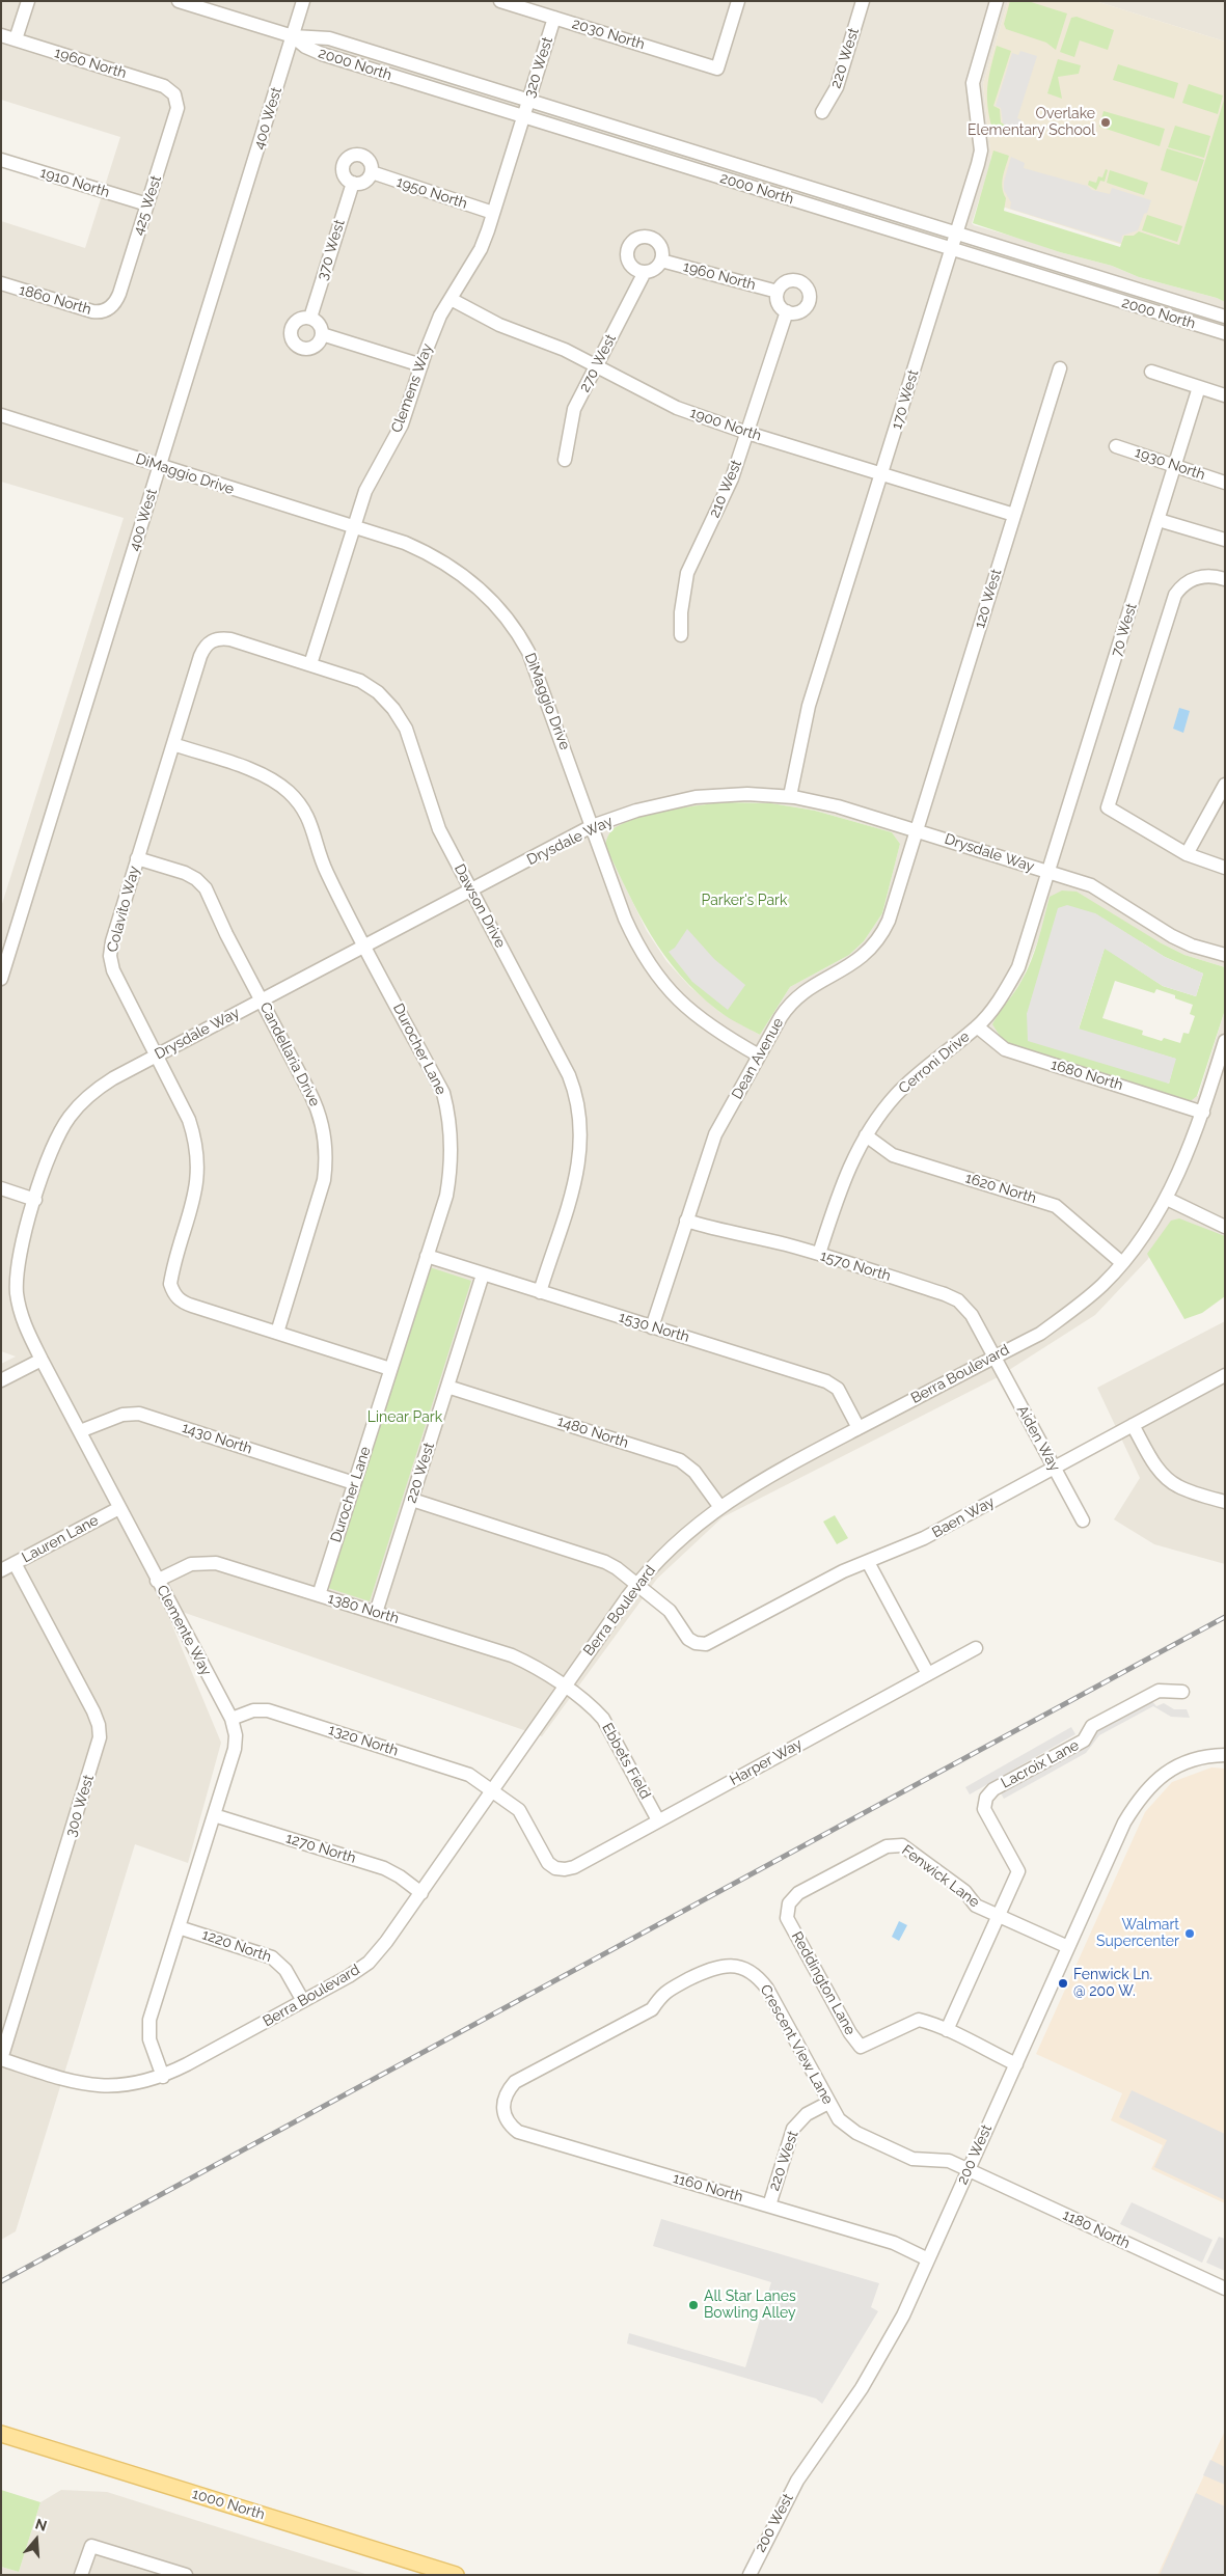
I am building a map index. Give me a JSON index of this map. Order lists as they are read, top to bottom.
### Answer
{
  "streets": {
    "main road": ["1000 North"],
    "street": [
      "2030 North",
      "220 West",
      "1960 North",
      "2000 North",
      "320 West",
      "400 West",
      "1910 North",
      "1950 North",
      "425 West",
      "370 West",
      "1860 North",
      "270 West",
      "Clemens Way",
      "170 West",
      "1900 North",
      "1930 North",
      "DiMaggio Drive",
      "210 West",
      "120 West",
      "70 West",
      "Drysdale Way",
      "Dawson Drive",
      "Colavito Way",
      "Durocher Lane",
      "Candellaria Drive",
      "Dean Avenue",
      "Cerroni Drive",
      "1680 North",
      "1620 North",
      "1570 North",
      "1530 North",
      "Berra Boulevard",
      "1480 North",
      "1430 North",
      "Aiden Way",
      "Baen Way",
      "Lauren Lane",
      "1380 North",
      "Clemente Way",
      "1320 North",
      "Ebbets Field",
      "Harper Way",
      "Lacroix Lane",
      "300 West",
      "1270 North",
      "Fenwick Lane",
      "1220 North",
      "Reddington Lane",
      "Crescent View Lane",
      "200 West",
      "1160 North",
      "1180 North"
    ]
  },
  "crossings": [
    ["2030 North", "320 West"],
    ["220 West", "1530 North"],
    ["220 West", "1480 North"],
    ["220 West", "1380 North"],
    ["220 West", "Crescent View Lane"],
    ["220 West", "1160 North"],
    ["1960 North", "425 West"],
    ["1960 North", "270 West"],
    ["1960 North", "210 West"],
    ["2000 North", "320 West"],
    ["2000 North", "400 West"],
    ["2000 North", "Clemens Way"],
    ["2000 North", "170 West"],
    ["320 West", "Clemens Way"],
    ["400 West", "DiMaggio Drive"],
    ["1910 North", "425 West"],
    ["1950 North", "370 West"],
    ["1950 North", "Clemens Way"],
    ["425 West", "1860 North"],
    ["270 West", "1900 North"],
    ["Clemens Way", "1900 North"],
    ["Clemens Way", "DiMaggio Drive"],
    ["Clemens Way", "Dawson Drive"],
    ["170 West", "1900 North"],
    ["170 West", "Drysdale Way"],
    ["1900 North", "210 West"],
    ["1900 North", "120 West"],
    ["1930 North", "70 West"],
    ["DiMaggio Drive", "Drysdale Way"],
    ["DiMaggio Drive", "Dean Avenue"],
    ["120 West", "Drysdale Way"],
    ["120 West", "Dean Avenue"],
    ["70 West", "Drysdale Way"],
    ["70 West", "Cerroni Drive"],
    ["Drysdale Way", "Dawson Drive"],
    ["Drysdale Way", "Colavito Way"],
    ["Drysdale Way", "Durocher Lane"],
    ["Drysdale Way", "Candellaria Drive"],
    ["Drysdale Way", "Dean Avenue"],
    ["Drysdale Way", "Cerroni Drive"],
    ["Drysdale Way", "Clemente Way"],
    ["Dawson Drive", "Colavito Way"],
    ["Dawson Drive", "1530 North"],
    ["Colavito Way", "Durocher Lane"],
    ["Colavito Way", "Candellaria Drive"],
    ["Durocher Lane", "1530 North"],
    ["Durocher Lane", "1430 North"],
    ["Durocher Lane", "1380 North"],
    ["Dean Avenue", "1570 North"],
    ["Dean Avenue", "1530 North"],
    ["Cerroni Drive", "1680 North"],
    ["Cerroni Drive", "1620 North"],
    ["Cerroni Drive", "1570 North"],
    ["1680 North", "Berra Boulevard"],
    ["1620 North", "Berra Boulevard"],
    ["1570 North", "Berra Boulevard"],
    ["1570 North", "Aiden Way"],
    ["1530 North", "Berra Boulevard"],
    ["Berra Boulevard", "1480 North"],
    ["Berra Boulevard", "Aiden Way"],
    ["Berra Boulevard", "Baen Way"],
    ["Berra Boulevard", "1380 North"],
    ["Berra Boulevard", "Clemente Way"],
    ["Berra Boulevard", "1320 North"],
    ["Berra Boulevard", "Ebbets Field"],
    ["Berra Boulevard", "300 West"],
    ["Berra Boulevard", "1270 North"],
    ["Berra Boulevard", "1220 North"],
    ["1430 North", "Clemente Way"],
    ["Aiden Way", "Baen Way"],
    ["Lauren Lane", "Clemente Way"],
    ["Lauren Lane", "300 West"],
    ["1380 North", "Clemente Way"],
    ["1380 North", "Ebbets Field"],
    ["Clemente Way", "1320 North"],
    ["Clemente Way", "1270 North"],
    ["Clemente Way", "1220 North"],
    ["1320 North", "Harper Way"],
    ["Ebbets Field", "Harper Way"],
    ["Lacroix Lane", "Fenwick Lane"],
    ["Lacroix Lane", "Reddington Lane"],
    ["Fenwick Lane", "Reddington Lane"],
    ["Fenwick Lane", "200 West"],
    ["Reddington Lane", "200 West"],
    ["Crescent View Lane", "200 West"],
    ["Crescent View Lane", "1160 North"],
    ["Crescent View Lane", "1180 North"],
    ["200 West", "1160 North"],
    ["200 West", "1180 North"]
  ],
  "parks": ["Parker's Park", "Linear Park"],
  "places": [
    "Overlake Elementary School",
    "Walmart Supercenter",
    "Fenwick Ln. @ 200 W.",
    "All Star Lanes Bowling Alley"
  ],
  "north": "top"
}
